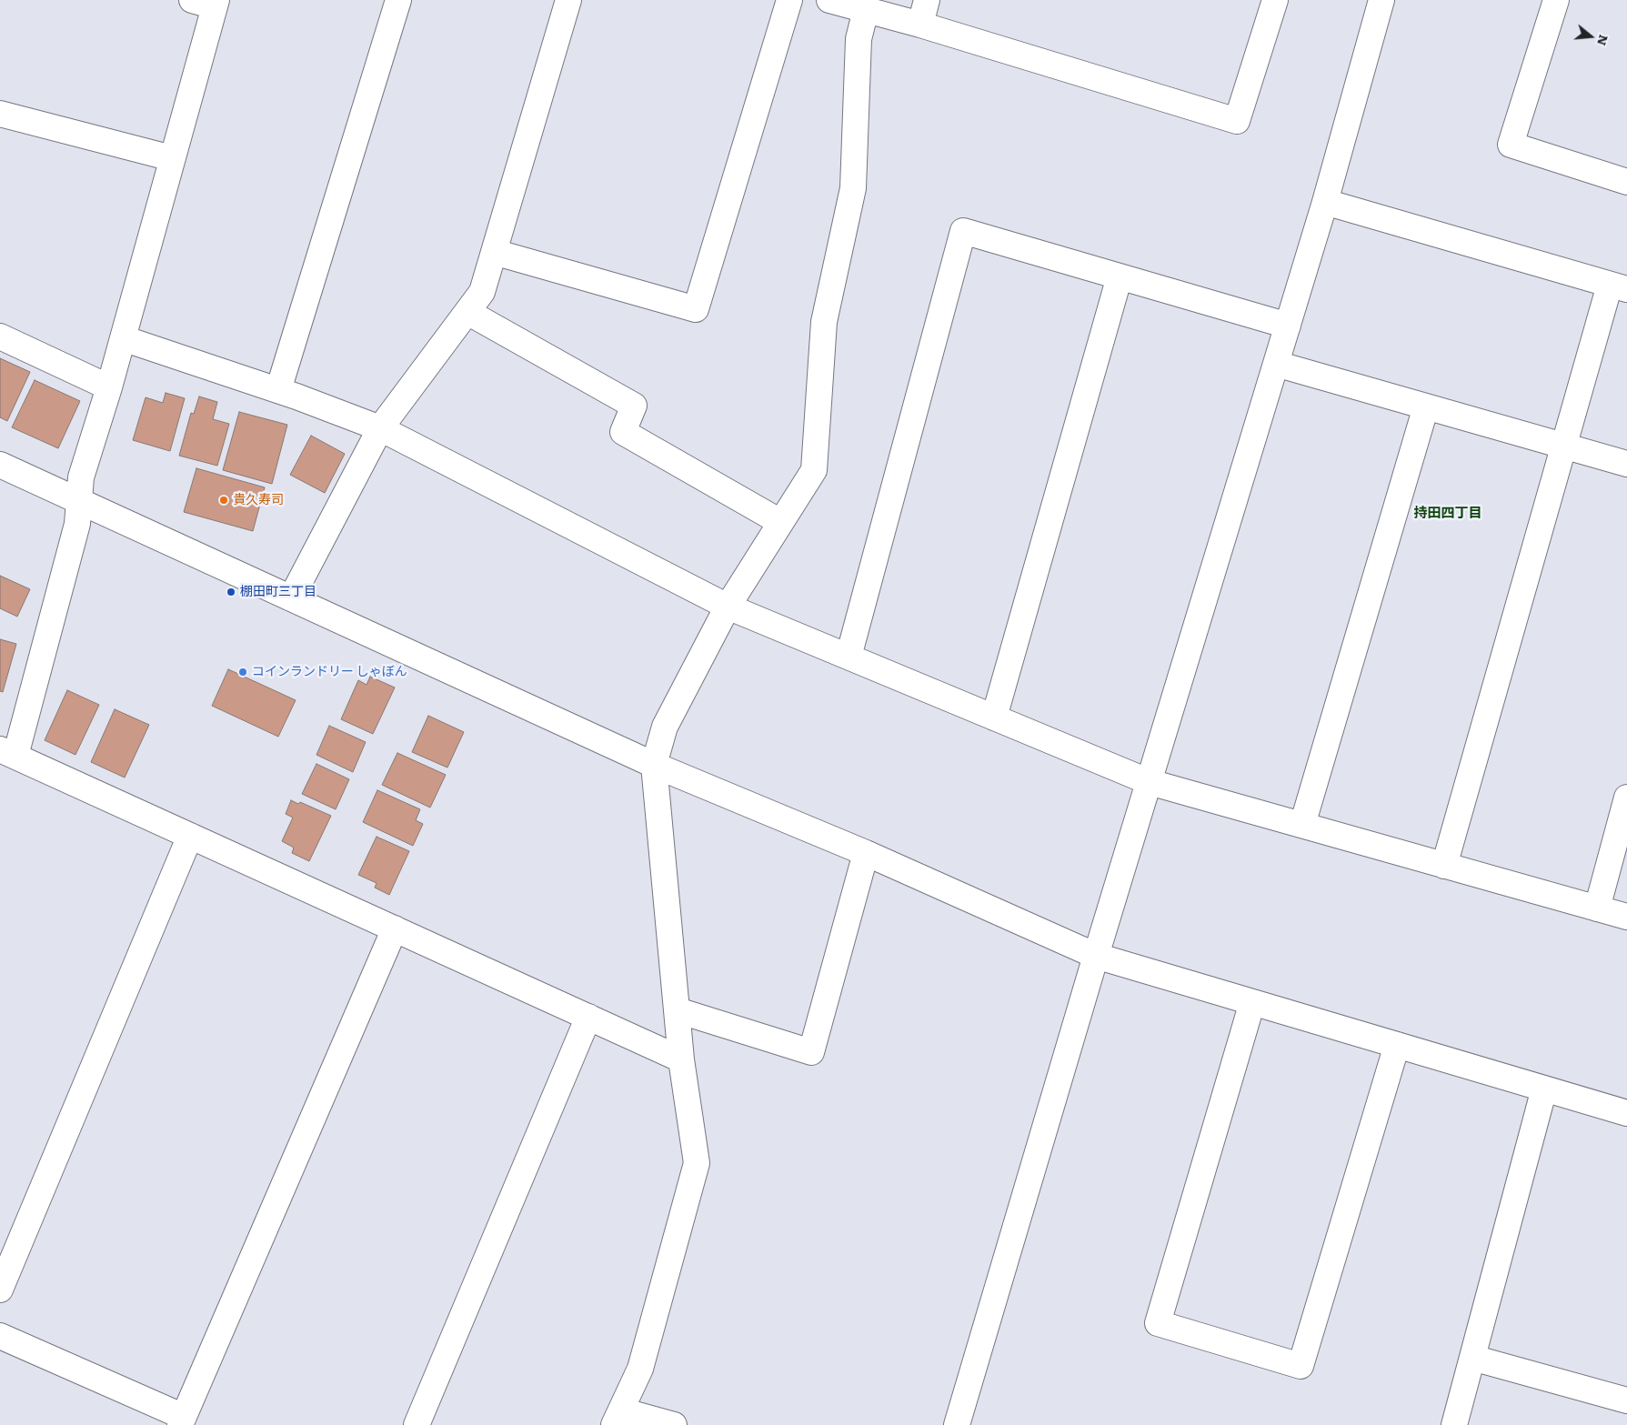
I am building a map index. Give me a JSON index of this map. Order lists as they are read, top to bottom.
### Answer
{
  "districts": ["持田四丁目"],
  "places": ["貴久寿司", "棚田町三丁目", "コインランドリー しゃぼん"],
  "north": "right"
}
